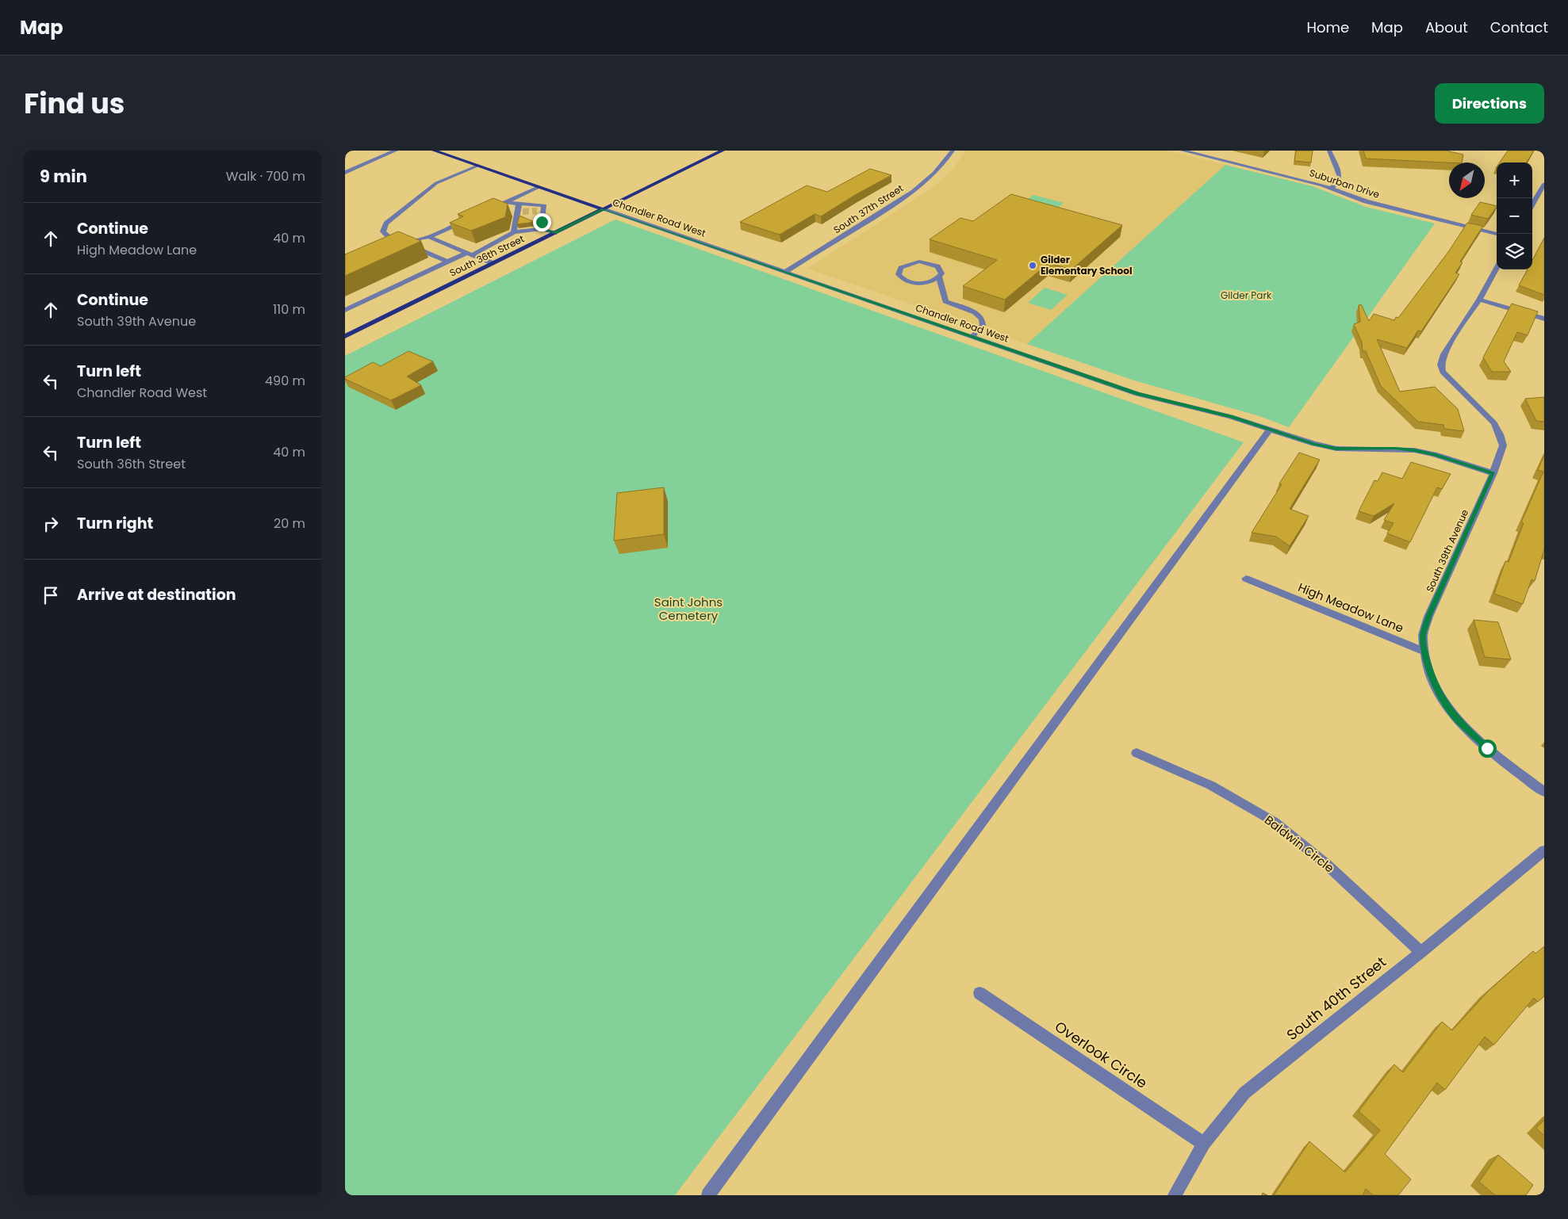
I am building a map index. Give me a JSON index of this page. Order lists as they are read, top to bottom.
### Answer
{
  "streets": {
    "main road": ["Chandler Road West", "South 36th Street"],
    "street": [
      "Suburban Drive",
      "South 37th Street",
      "South 39th Avenue",
      "High Meadow Lane",
      "Baldwin Circle",
      "South 40th Street",
      "Overlook Circle"
    ]
  },
  "crossings": [
    ["South 37th Street", "Chandler Road West"],
    ["Chandler Road West", "South 36th Street"],
    ["Chandler Road West", "South 39th Avenue"],
    ["South 39th Avenue", "High Meadow Lane"],
    ["Baldwin Circle", "South 40th Street"],
    ["South 40th Street", "Overlook Circle"]
  ],
  "parks": ["Gilder Park", "Saint Johns Cemetery"],
  "places": ["Gilder Elementary School"],
  "north": "bottom left",
  "page": {
    "header": "Map",
    "nav": [
      "Home",
      "Map",
      "About",
      "Contact"
    ],
    "title": "Find us",
    "buttons": "Directions",
    "heading": ["9 min", "Walk · 700 m"],
    "map_buttons": ["+", "−"],
    "list": [
      ["Continue", "High Meadow Lane", "40 m"],
      ["Continue", "South 39th Avenue", "110 m"],
      ["Turn left", "Chandler Road West", "490 m"],
      ["Turn left", "South 36th Street", "40 m"],
      ["Turn right", "20 m"],
      "Arrive at destination"
    ]
  }
}
